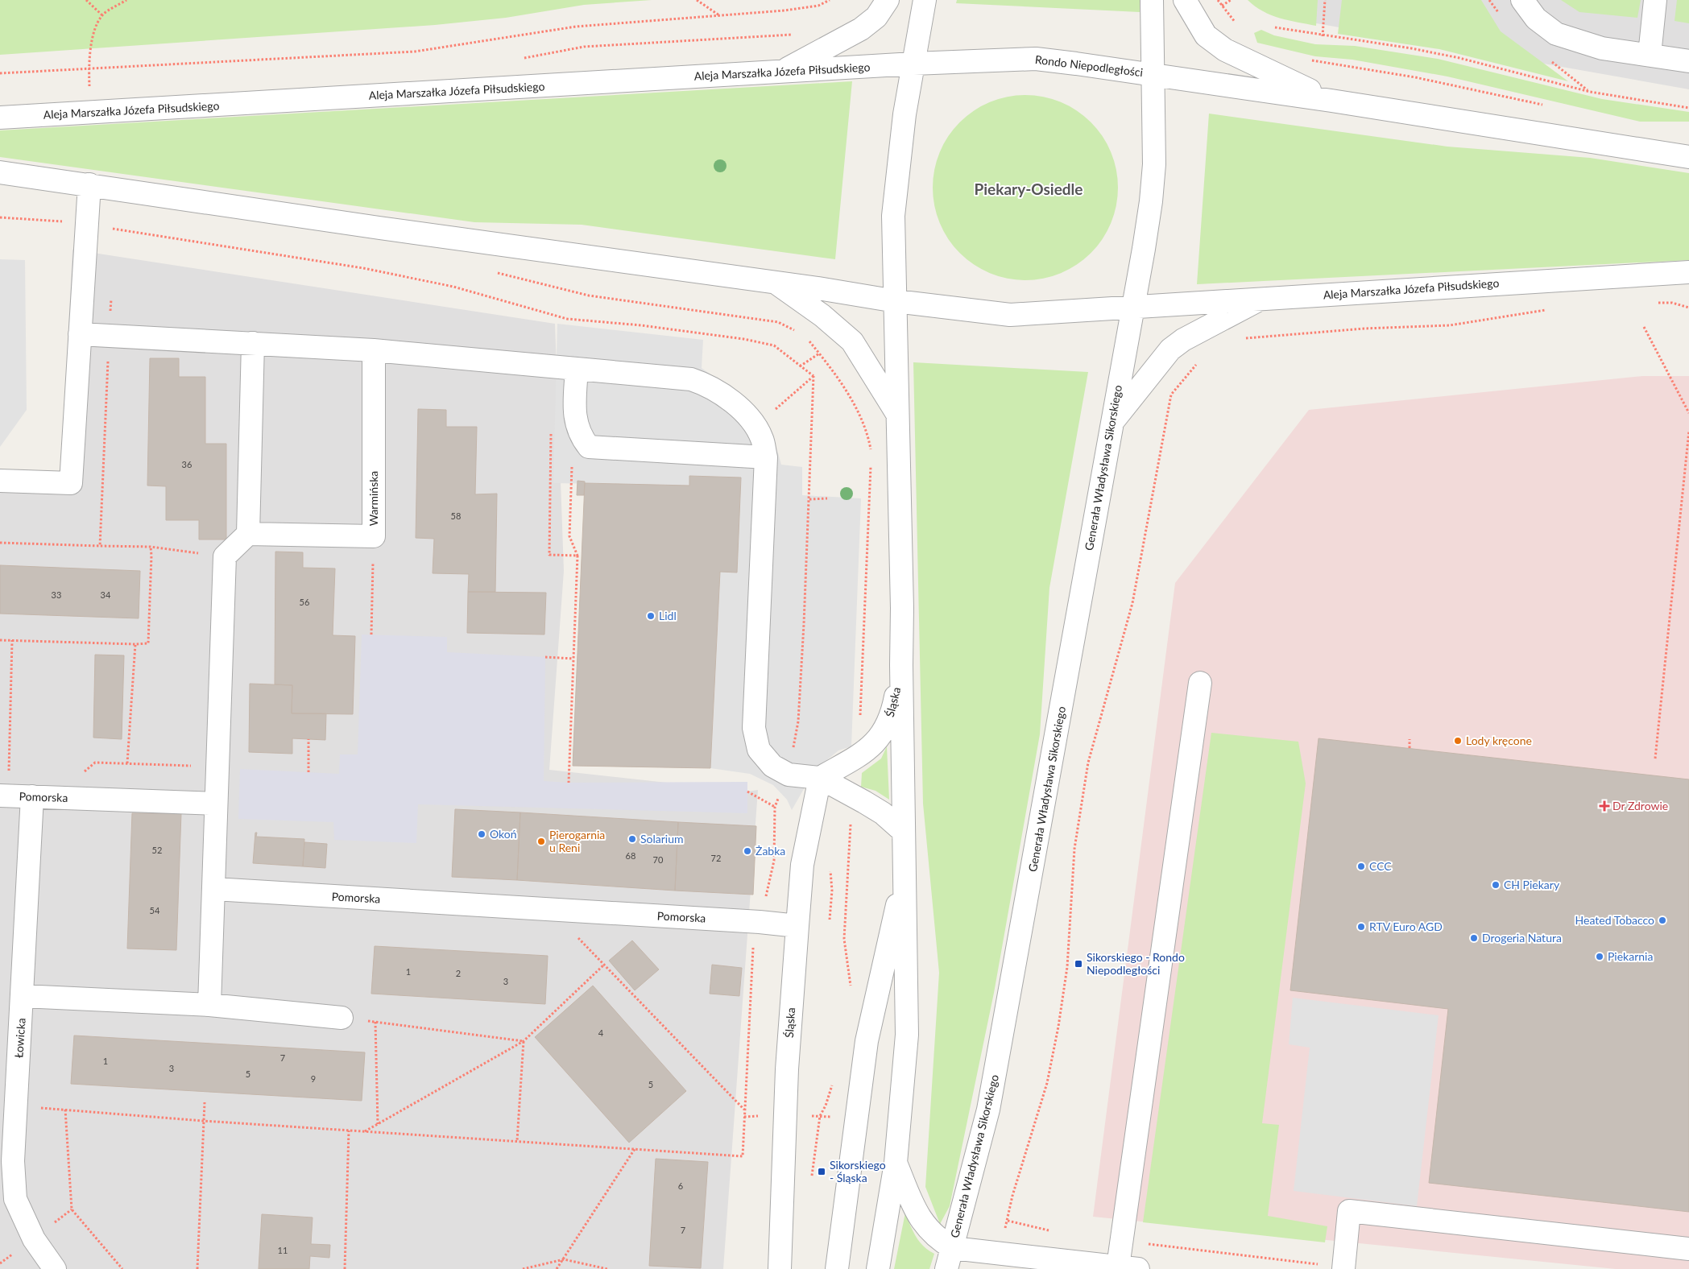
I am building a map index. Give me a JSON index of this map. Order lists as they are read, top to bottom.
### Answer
{
  "streets": {
    "street": [
      "Rondo Niepodległości",
      "Aleja Marszałka Józefa Piłsudskiego",
      "Generała Władysława Sikorskiego",
      "Warmińska",
      "Śląska",
      "Pomorska",
      "Łowicka"
    ]
  },
  "crossings": [
    ["Rondo Niepodległości", "Aleja Marszałka Józefa Piłsudskiego"],
    ["Rondo Niepodległości", "Generała Władysława Sikorskiego"],
    ["Aleja Marszałka Józefa Piłsudskiego", "Generała Władysława Sikorskiego"],
    ["Śląska", "Pomorska"],
    ["Pomorska", "Łowicka"]
  ],
  "districts": ["Piekary-Osiedle"],
  "places": {
    "other": [
      "Lidl",
      "Lody kręcone",
      "Okoń",
      "Solarium",
      "Pierogarnia u Reni",
      "Żabka",
      "CCC",
      "CH Piekary",
      "Heated Tobacco",
      "RTV Euro AGD",
      "Drogeria Natura",
      "Piekarnia"
    ],
    "health": ["Dr Zdrowie"],
    "transit": ["Sikorskiego - Rondo Niepodległości", "Sikorskiego - Śląska"]
  },
  "house_numbers": [
    "36",
    "58",
    "33",
    "34",
    "56",
    "52",
    "68",
    "72",
    "70",
    "54",
    "1",
    "2",
    "3",
    "4",
    "7",
    "1",
    "3",
    "5",
    "9",
    "5",
    "6",
    "7",
    "11"
  ]
}
